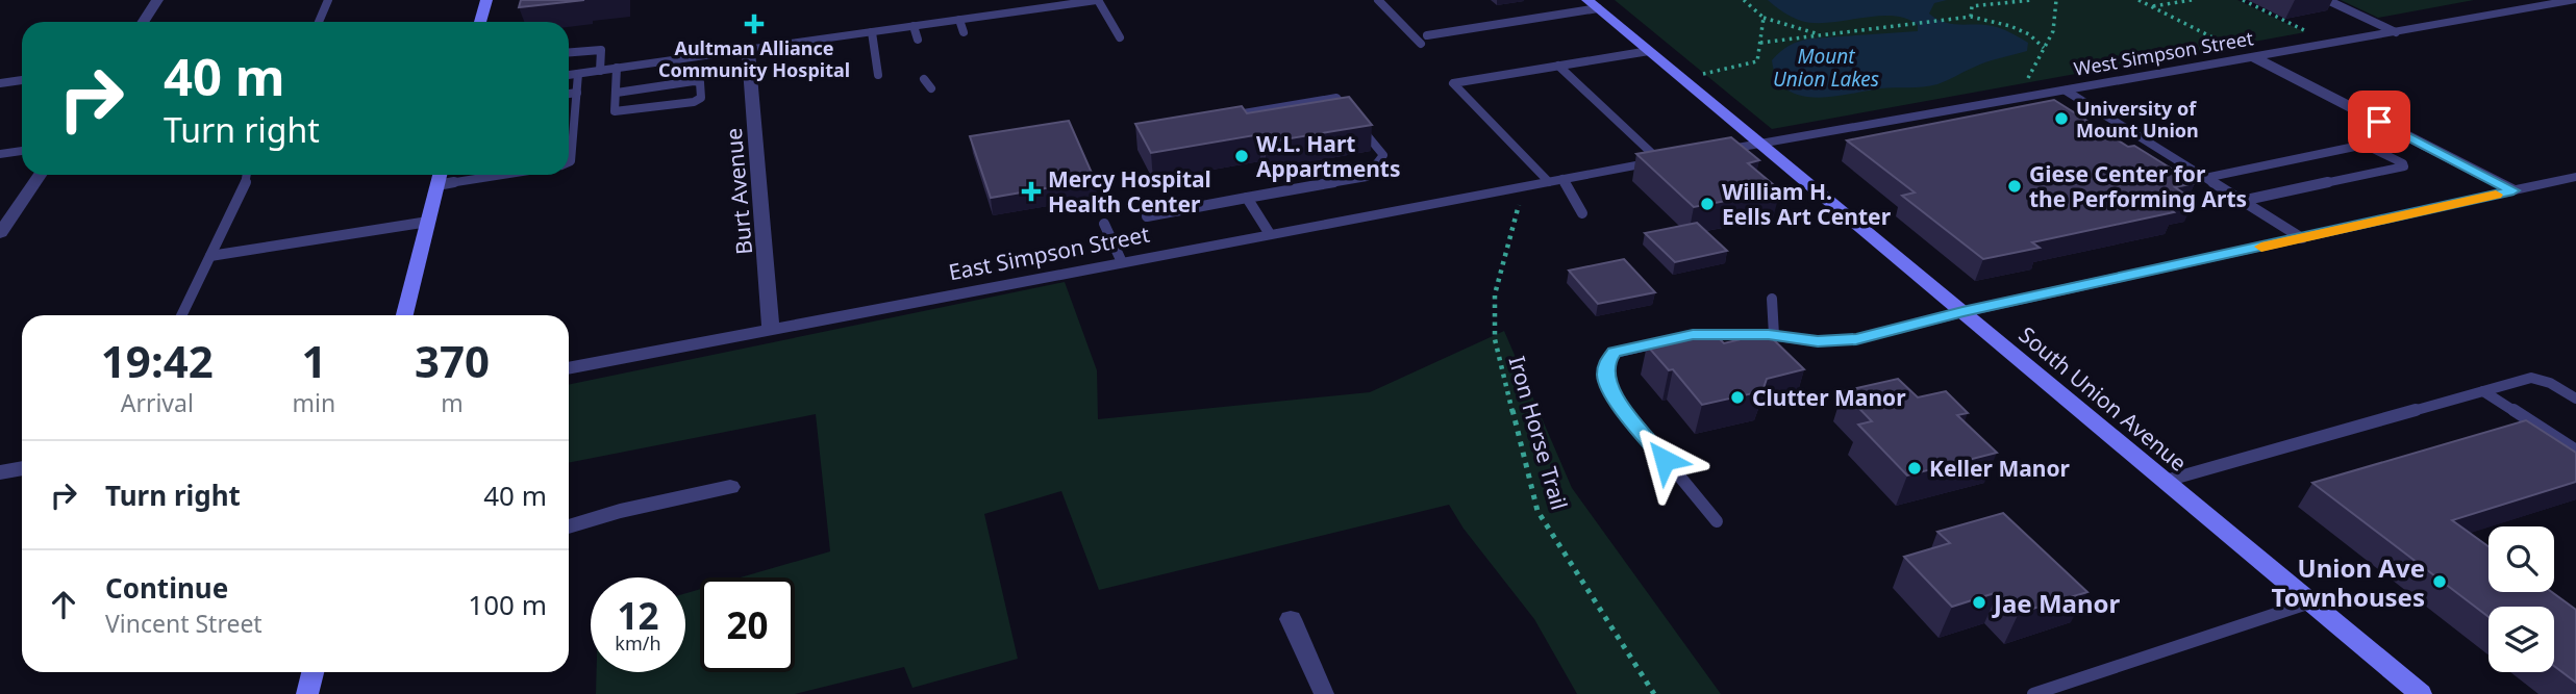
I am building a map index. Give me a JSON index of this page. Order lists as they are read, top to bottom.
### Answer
{
  "streets": {
    "main road": ["South Union Avenue"],
    "street": ["West Simpson Street", "Burt Avenue", "East Simpson Street"],
    "path": ["Iron Horse Trail"]
  },
  "crossings": [
    ["West Simpson Street", "South Union Avenue"],
    ["Burt Avenue", "East Simpson Street"]
  ],
  "water": ["Mount Union Lakes"],
  "places": {
    "health": ["Aultman Alliance Community Hospital", "Mercy Hospital Health Center"],
    "other": [
      "University of Mount Union",
      "W.L. Hart Appartments",
      "Giese Center for the Performing Arts",
      "William H. Eells Art Center",
      "Clutter Manor",
      "Keller Manor",
      "Union Ave Townhouses",
      "Jae Manor"
    ]
  },
  "page": {
    "turn": ["40 m", "Turn right"],
    "eta": [
      "19:42",
      "Arrival",
      "1",
      "min",
      "370",
      "m"
    ],
    "list": [
      {
        "name": "Turn right",
        "value": "40 m"
      },
      {
        "name": "Continue",
        "note": "Vincent Street",
        "value": "100 m"
      }
    ],
    "speed": "12 km/h",
    "limit": "20"
  }
}
